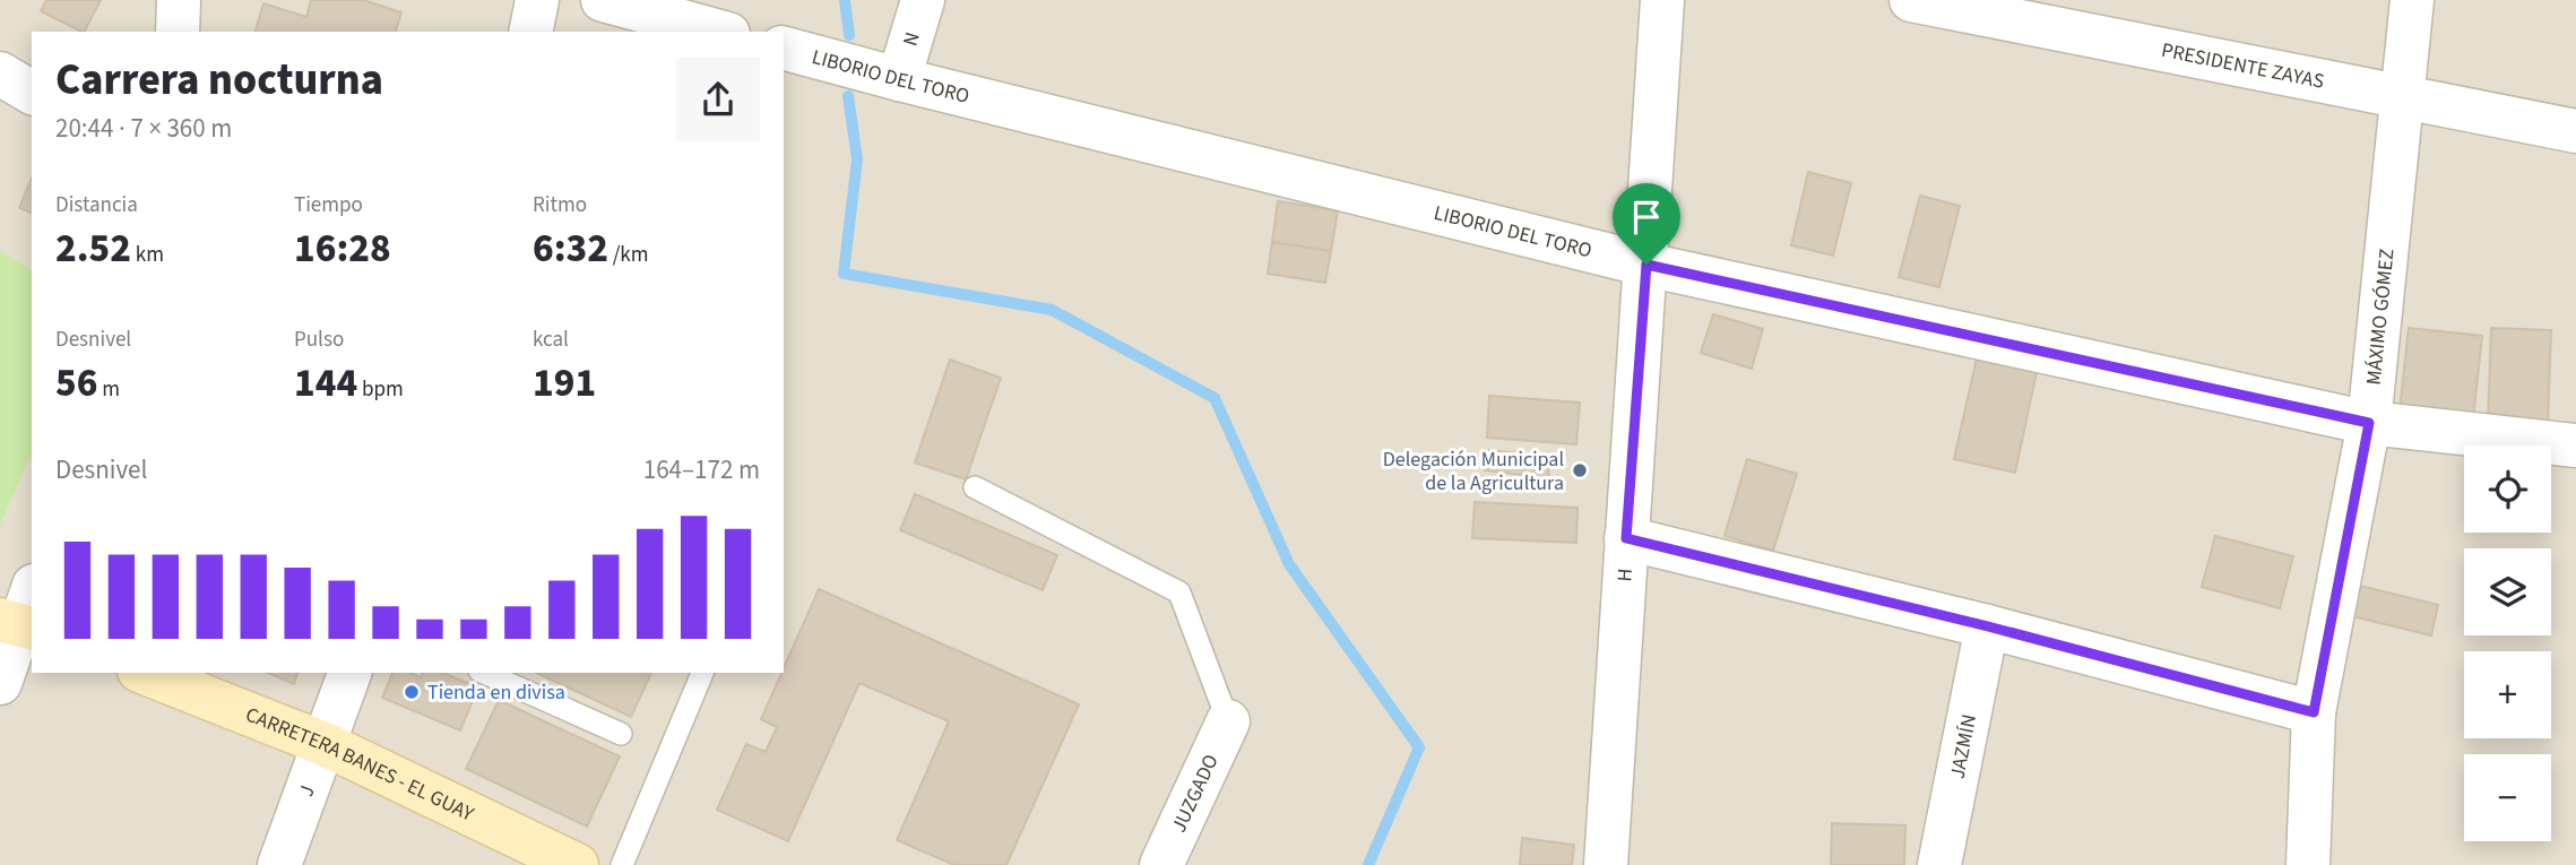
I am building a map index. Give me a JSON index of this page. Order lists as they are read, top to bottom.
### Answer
{
  "streets": {
    "main road": ["CARRETERA BANES - EL GUAY"],
    "street": [
      "N",
      "PRESIDENTE ZAYAS",
      "LIBORIO DEL TORO",
      "MÁXIMO GÓMEZ",
      "H",
      "JAZMÍN",
      "J",
      "JUZGADO"
    ]
  },
  "crossings": [
    ["N", "LIBORIO DEL TORO"],
    ["PRESIDENTE ZAYAS", "MÁXIMO GÓMEZ"],
    ["LIBORIO DEL TORO", "MÁXIMO GÓMEZ"],
    ["LIBORIO DEL TORO", "H"],
    ["CARRETERA BANES - EL GUAY", "J"]
  ],
  "places": ["Delegación Municipal de la Agricultura", "Tienda en divisa"],
  "page": {
    "heading": ["Carrera nocturna", "20:44 · 7 × 360 m"],
    "stats": [
      ["Distancia", "2.52 km"],
      ["Tiempo", "16:28"],
      ["Ritmo", "6:32 /km"],
      ["Desnivel", "56 m"],
      ["Pulso", "144 bpm"],
      ["kcal", "191"]
    ],
    "chart": ["Desnivel", "164–172 m"],
    "map_buttons": ["+", "−"]
  }
}
